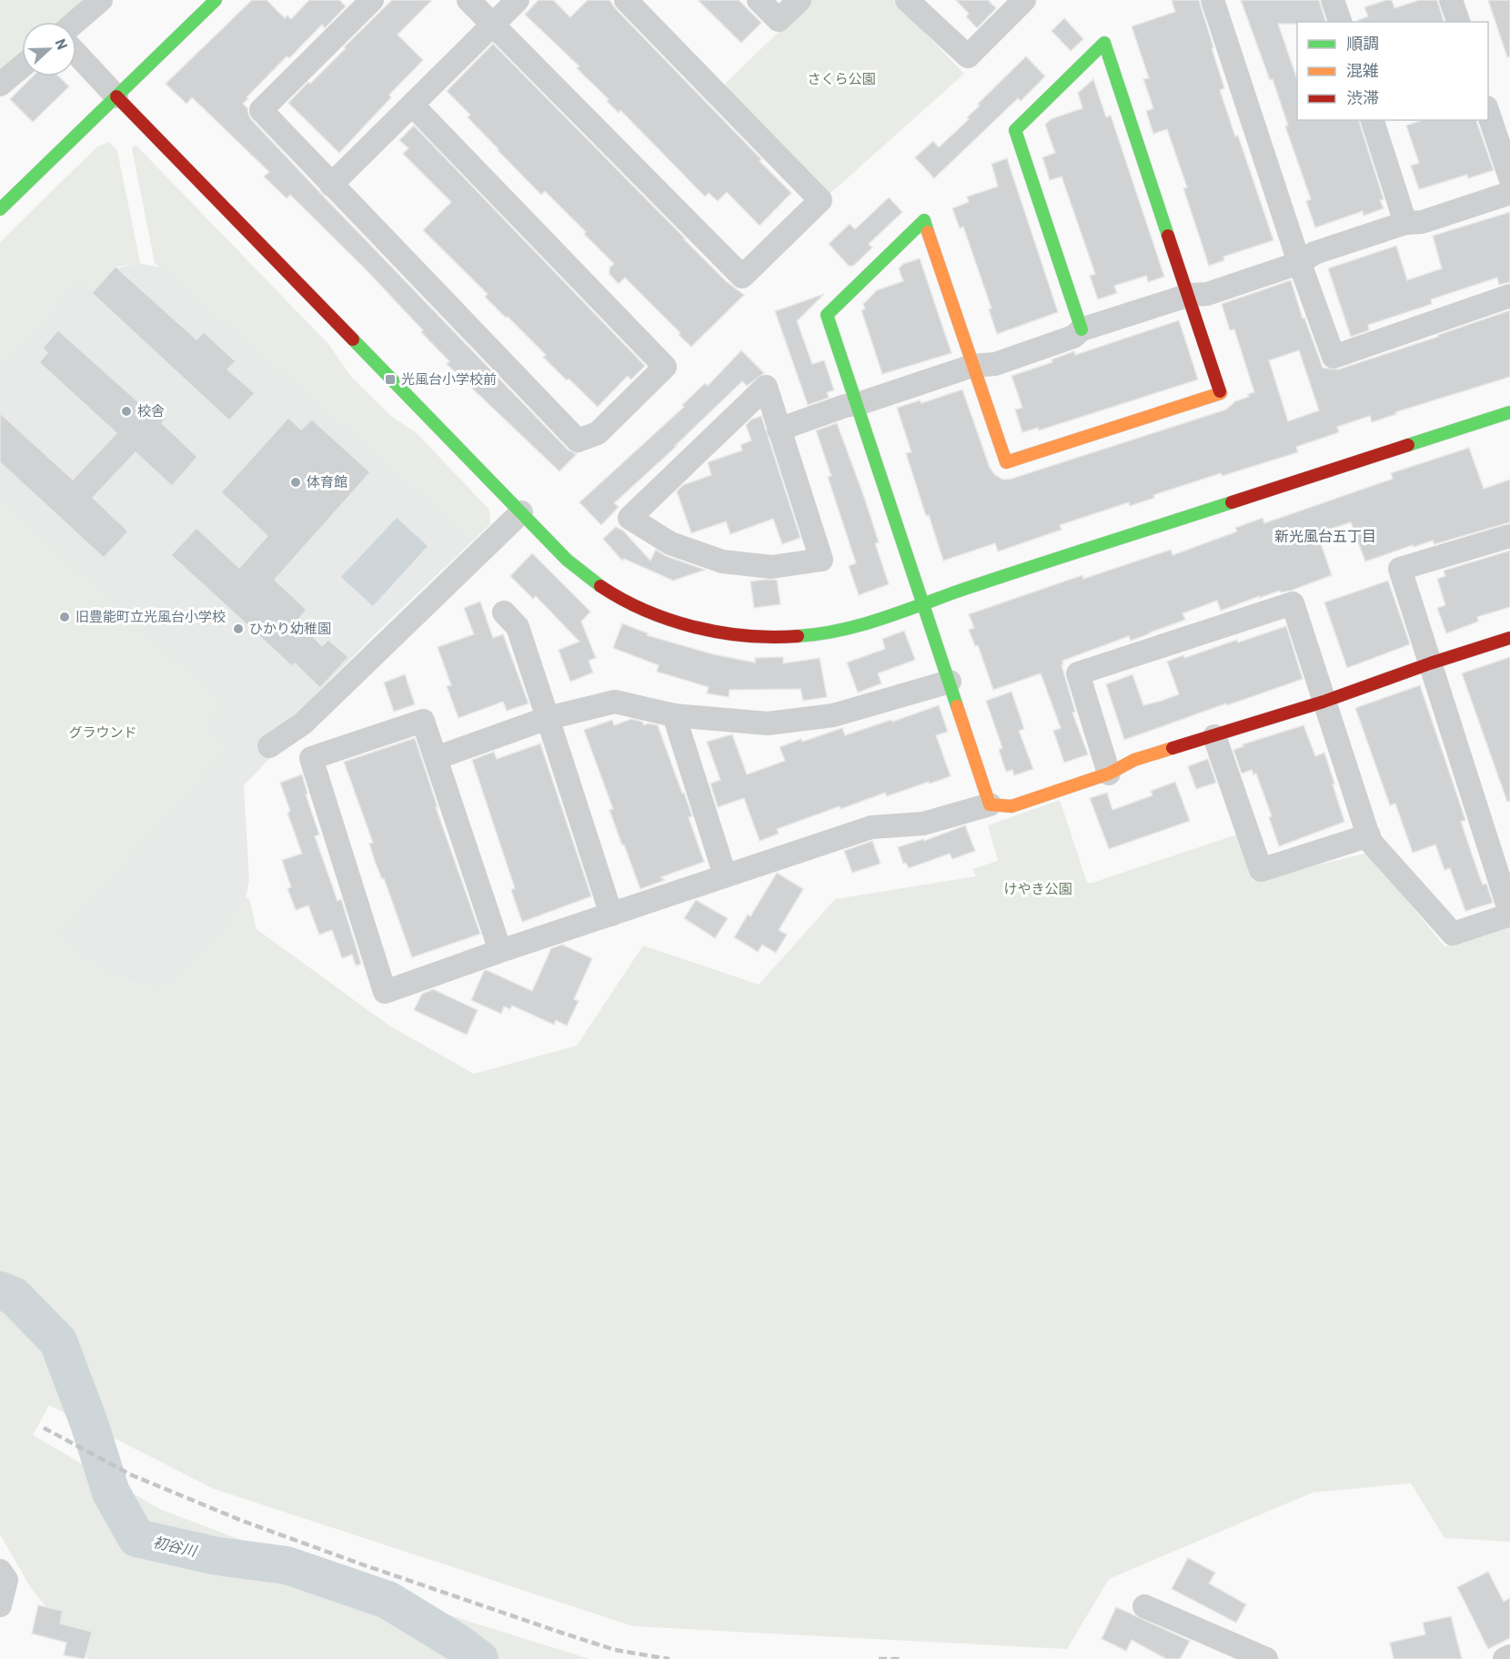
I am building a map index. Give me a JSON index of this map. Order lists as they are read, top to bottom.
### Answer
{
  "districts": ["新光風台五丁目"],
  "water": ["初谷川"],
  "parks": ["さくら公園", "グラウンド", "けやき公園"],
  "places": {
    "transit": ["光風台小学校前"],
    "other": [
      "校舎",
      "体育館",
      "旧豊能町立光風台小学校",
      "ひかり幼稚園"
    ]
  },
  "legend": ["順調", "混雑", "渋滞"],
  "north": "right"
}
